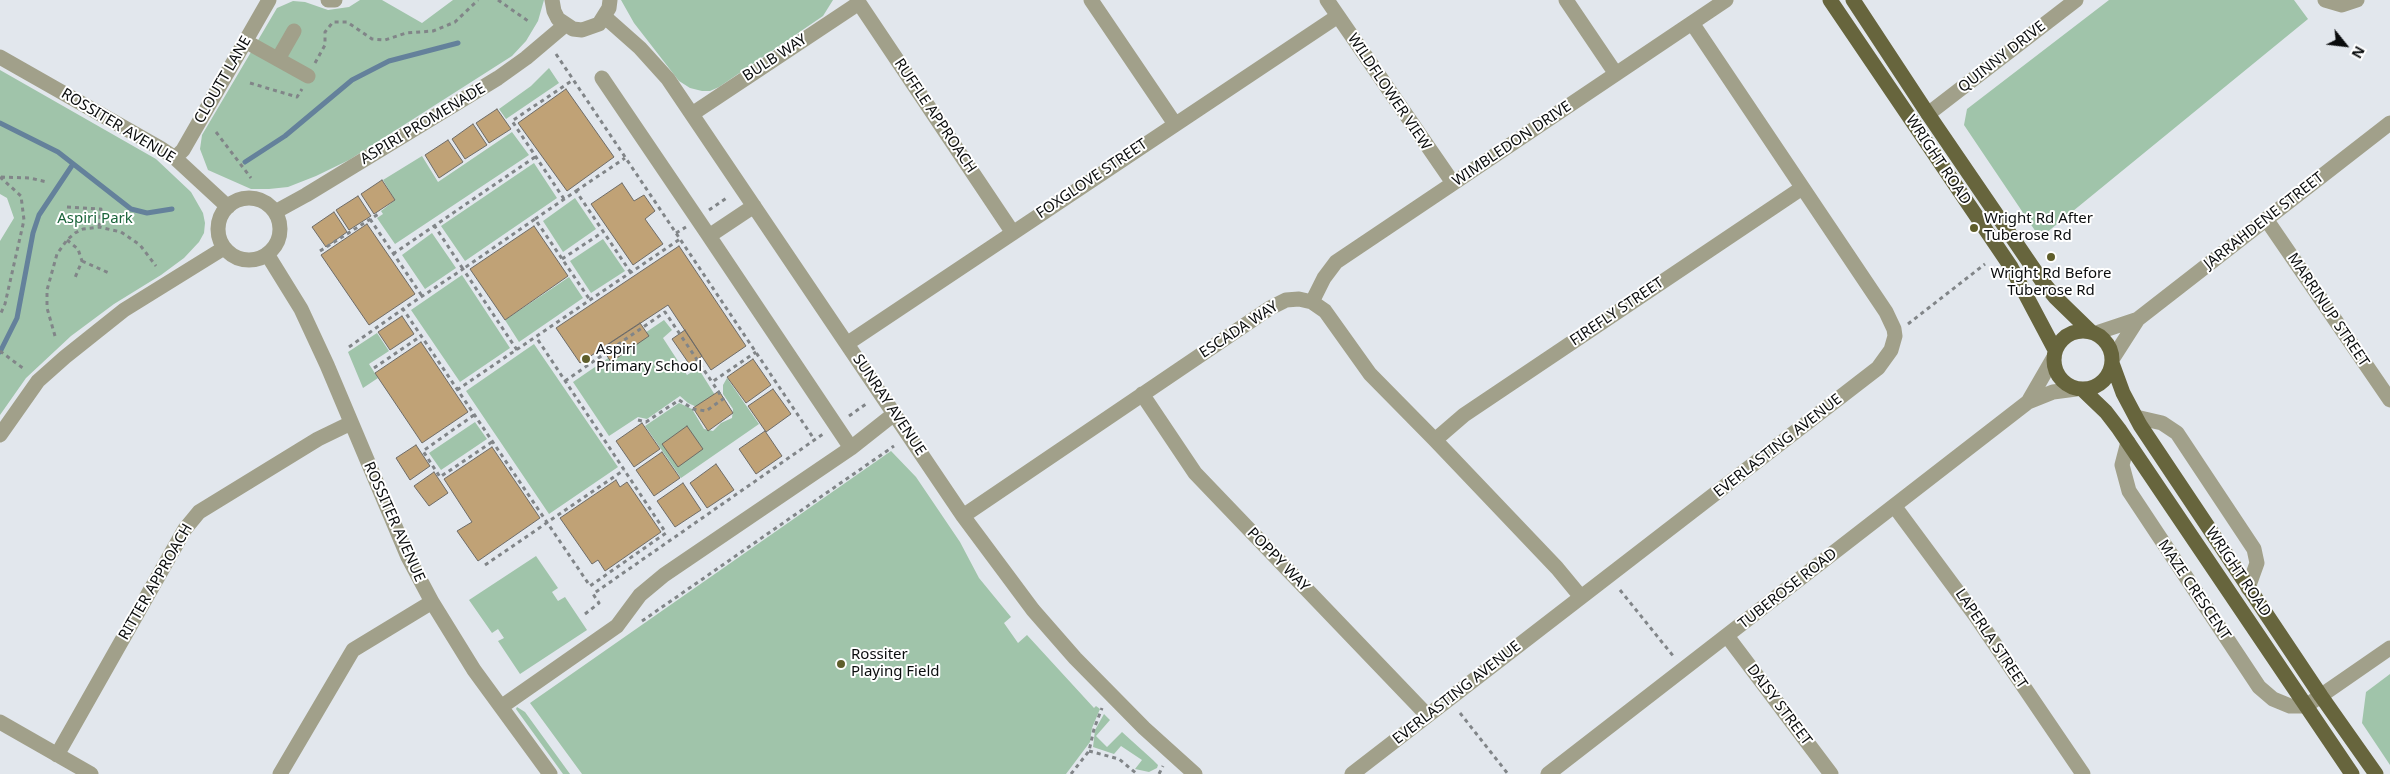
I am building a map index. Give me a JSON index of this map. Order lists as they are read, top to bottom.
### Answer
{
  "streets": {
    "main road": ["WRIGHT ROAD"],
    "street": [
      "QUINNY DRIVE",
      "BULB WAY",
      "CLOUTT LANE",
      "WILDFLOWER VIEW",
      "RUFFLE APPROACH",
      "ASPIRI PROMENADE",
      "ROSSITER AVENUE",
      "WIMBLEDON DRIVE",
      "FOXGLOVE STREET",
      "JARRAHDENE STREET",
      "MARRINUP STREET",
      "FIREFLY STREET",
      "ESCADA WAY",
      "SUNRAY AVENUE",
      "EVERLASTING AVENUE",
      "POPPY WAY",
      "RITTER APPROACH",
      "TUBEROSE ROAD",
      "MAZE CRESCENT",
      "LAPERLA STREET",
      "DAISY STREET"
    ]
  },
  "crossings": [
    ["QUINNY DRIVE", "WRIGHT ROAD"],
    ["BULB WAY", "RUFFLE APPROACH"],
    ["BULB WAY", "SUNRAY AVENUE"],
    ["CLOUTT LANE", "ROSSITER AVENUE"],
    ["WILDFLOWER VIEW", "WIMBLEDON DRIVE"],
    ["WILDFLOWER VIEW", "FOXGLOVE STREET"],
    ["RUFFLE APPROACH", "FOXGLOVE STREET"],
    ["ASPIRI PROMENADE", "ROSSITER AVENUE"],
    ["ROSSITER AVENUE", "RITTER APPROACH"],
    ["WIMBLEDON DRIVE", "ESCADA WAY"],
    ["WIMBLEDON DRIVE", "EVERLASTING AVENUE"],
    ["WRIGHT ROAD", "JARRAHDENE STREET"],
    ["WRIGHT ROAD", "TUBEROSE ROAD"],
    ["WRIGHT ROAD", "MAZE CRESCENT"],
    ["FOXGLOVE STREET", "SUNRAY AVENUE"],
    ["JARRAHDENE STREET", "MARRINUP STREET"],
    ["JARRAHDENE STREET", "TUBEROSE ROAD"],
    ["FIREFLY STREET", "EVERLASTING AVENUE"],
    ["ESCADA WAY", "SUNRAY AVENUE"],
    ["ESCADA WAY", "POPPY WAY"],
    ["EVERLASTING AVENUE", "POPPY WAY"],
    ["TUBEROSE ROAD", "LAPERLA STREET"],
    ["TUBEROSE ROAD", "DAISY STREET"]
  ],
  "parks": ["Aspiri Park"],
  "places": [
    "Wright Rd After Tuberose Rd",
    "Wright Rd Before Tuberose Rd",
    "Aspiri Primary School",
    "Rossiter Playing Field"
  ],
  "north": "bottom right"
}
